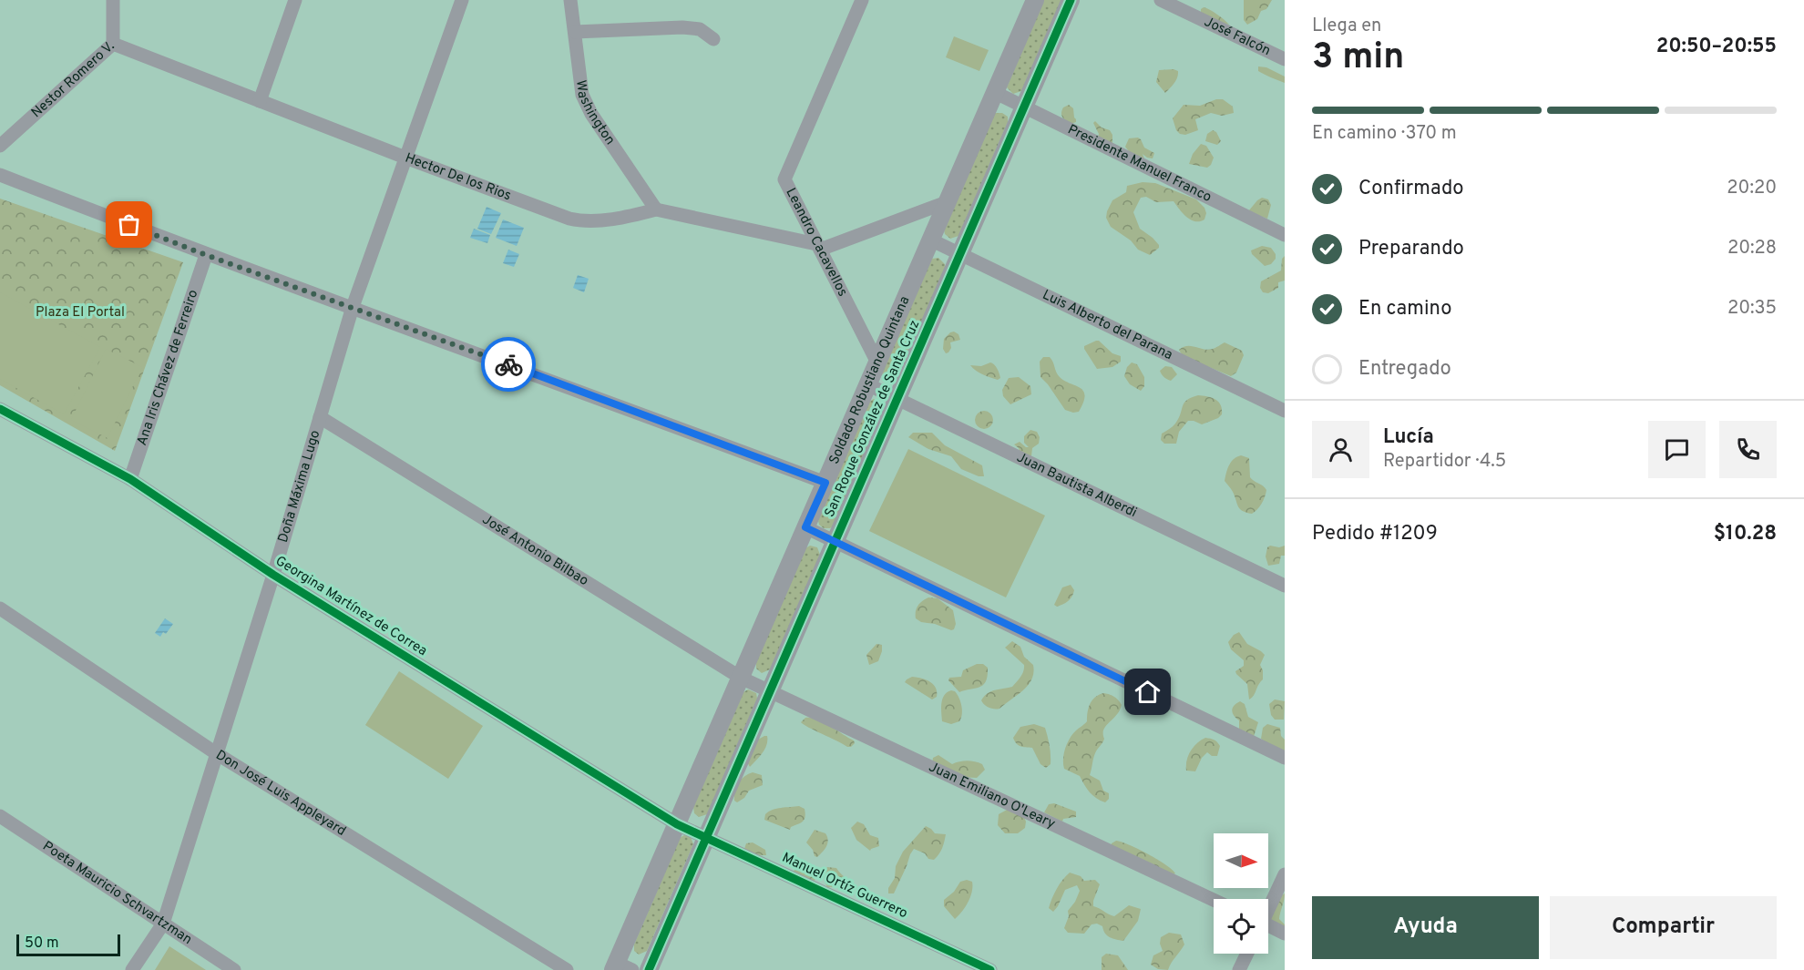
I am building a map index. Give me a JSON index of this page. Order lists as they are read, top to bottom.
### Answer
{
  "streets": {
    "street": [
      "José Falcón",
      "Nestor Romero V.",
      "Washington",
      "Presidente Manuel Franco",
      "Hector De los Rios",
      "Leandro Cacavellos",
      "Luis Alberto del Parana",
      "Ana Iris Chávez de Ferreiro",
      "Soldado Robustiano Quintana",
      "San Roque González de Santa Cruz",
      "Juan Bautista Alberdi",
      "Doña Máxima Lugo",
      "José Antonio Bilbao",
      "Georgina Martínez de Correa",
      "Don José Luis Appleyard",
      "Juan Emiliano O'Leary",
      "Manuel Ortíz Guerrero",
      "Poeta Mauricio Schvartzman"
    ]
  },
  "crossings": [
    ["Nestor Romero V.", "Hector De los Rios"],
    ["Washington", "Hector De los Rios"],
    ["Presidente Manuel Franco", "Soldado Robustiano Quintana"],
    ["Presidente Manuel Franco", "San Roque González de Santa Cruz"],
    ["Hector De los Rios", "Leandro Cacavellos"],
    ["Hector De los Rios", "Doña Máxima Lugo"],
    ["Leandro Cacavellos", "Soldado Robustiano Quintana"],
    ["Luis Alberto del Parana", "Soldado Robustiano Quintana"],
    ["Luis Alberto del Parana", "San Roque González de Santa Cruz"],
    ["Ana Iris Chávez de Ferreiro", "Georgina Martínez de Correa"],
    ["Soldado Robustiano Quintana", "Juan Bautista Alberdi"],
    ["Soldado Robustiano Quintana", "José Antonio Bilbao"],
    ["Soldado Robustiano Quintana", "Georgina Martínez de Correa"],
    ["Soldado Robustiano Quintana", "Juan Emiliano O'Leary"],
    ["Soldado Robustiano Quintana", "Manuel Ortíz Guerrero"],
    ["San Roque González de Santa Cruz", "Juan Bautista Alberdi"],
    ["San Roque González de Santa Cruz", "Juan Emiliano O'Leary"],
    ["San Roque González de Santa Cruz", "Manuel Ortíz Guerrero"],
    ["Doña Máxima Lugo", "José Antonio Bilbao"],
    ["Doña Máxima Lugo", "Georgina Martínez de Correa"],
    ["Doña Máxima Lugo", "Don José Luis Appleyard"],
    ["Doña Máxima Lugo", "Poeta Mauricio Schvartzman"],
    ["José Antonio Bilbao", "Juan Emiliano O'Leary"],
    ["Georgina Martínez de Correa", "Manuel Ortíz Guerrero"]
  ],
  "parks": ["Plaza El Portal"],
  "scale_bar": "50 m",
  "north": "right",
  "page": {
    "heading": ["3 min", "Llega en", "20:50–20:55"],
    "panel": [
      "Lucía",
      "Repartidor · 4.5",
      "Pedido #1209",
      "$10.28"
    ],
    "bar": "En camino · 370 m",
    "list": [
      ["Confirmado", "20:20"],
      ["Preparando", "20:28"],
      ["En camino", "20:35"],
      "Entregado"
    ],
    "buttons": ["Ayuda", "Compartir"],
    "scale": "50 m"
  }
}
